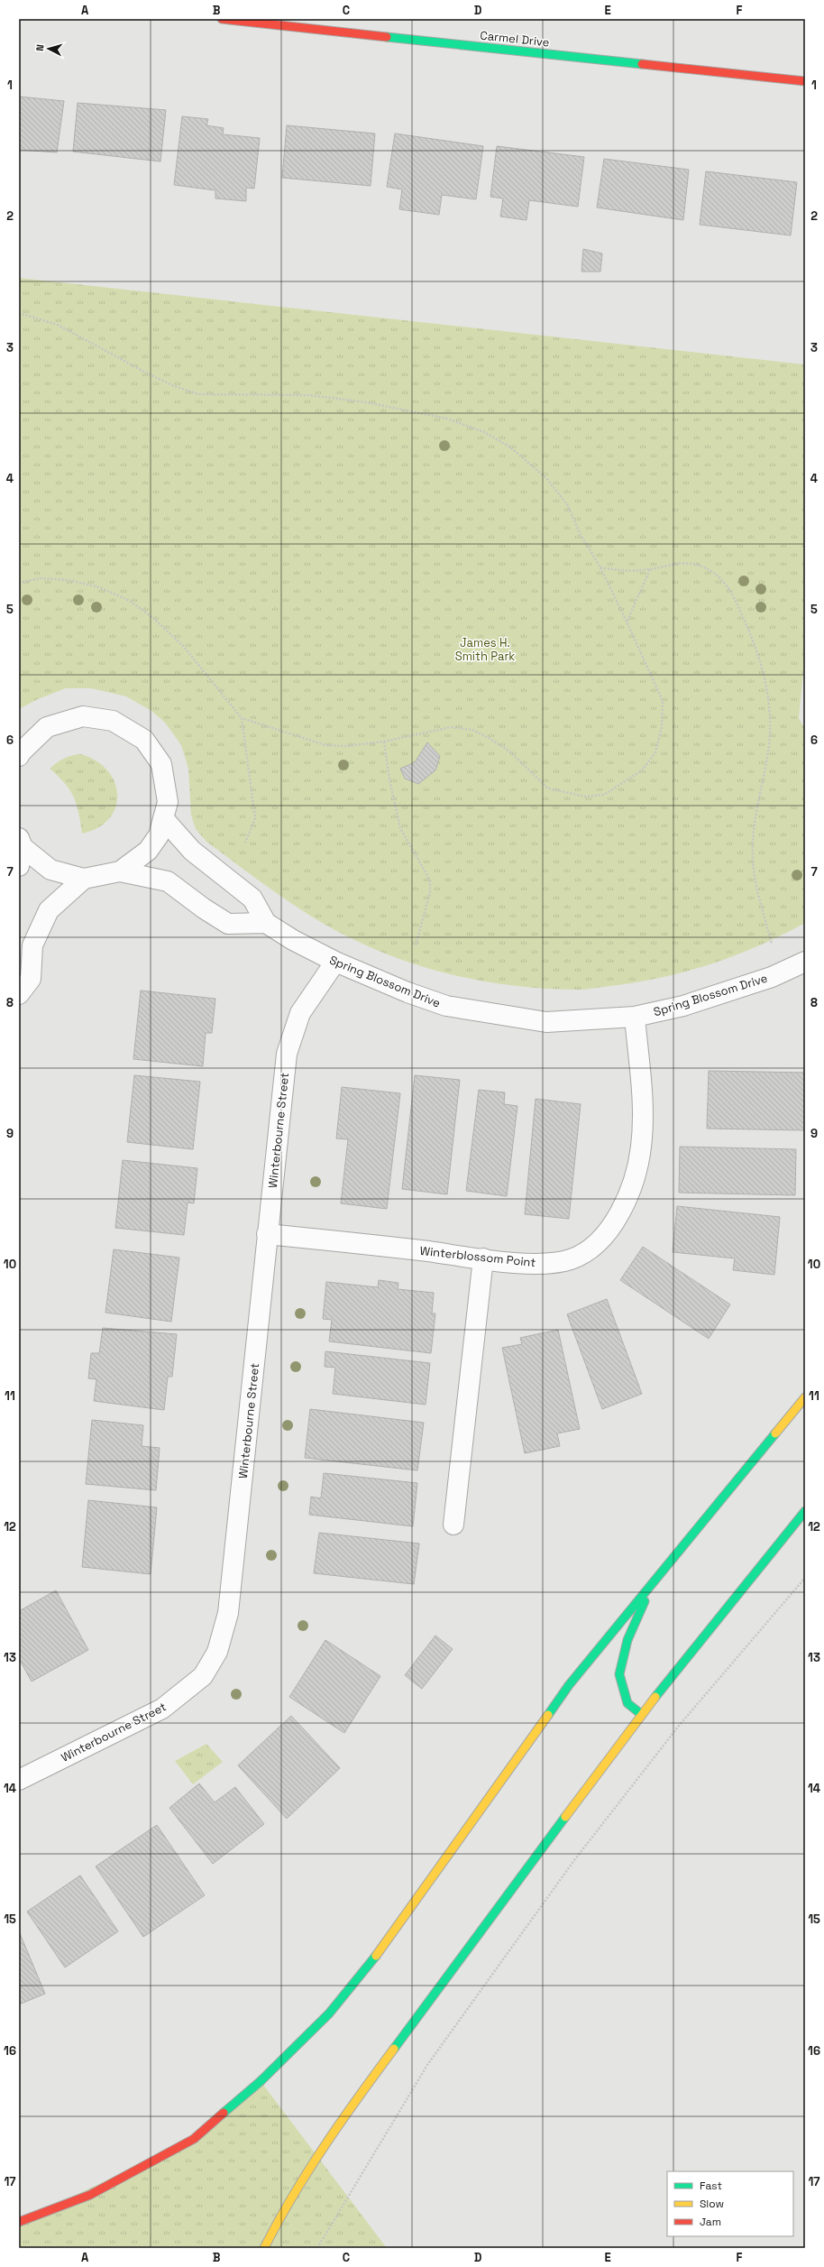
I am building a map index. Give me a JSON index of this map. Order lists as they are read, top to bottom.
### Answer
{
  "streets": {
    "main road": ["Carmel Drive"],
    "street": ["Spring Blossom Drive", "Winterbourne Street", "Winterblossom Point"]
  },
  "crossings": [
    ["Spring Blossom Drive", "Winterbourne Street"],
    ["Spring Blossom Drive", "Winterblossom Point"],
    ["Winterbourne Street", "Winterblossom Point"]
  ],
  "parks": ["James H. Smith Park"],
  "legend": ["Fast", "Slow", "Jam"],
  "north": "left",
  "grid": {
    "columns": [
      "A",
      "B",
      "C",
      "D",
      "E",
      "F"
    ],
    "rows": [
      "1",
      "2",
      "3",
      "4",
      "5",
      "6",
      "7",
      "8",
      "9",
      "10",
      "11",
      "12",
      "13",
      "14",
      "15",
      "16",
      "17"
    ]
  }
}
